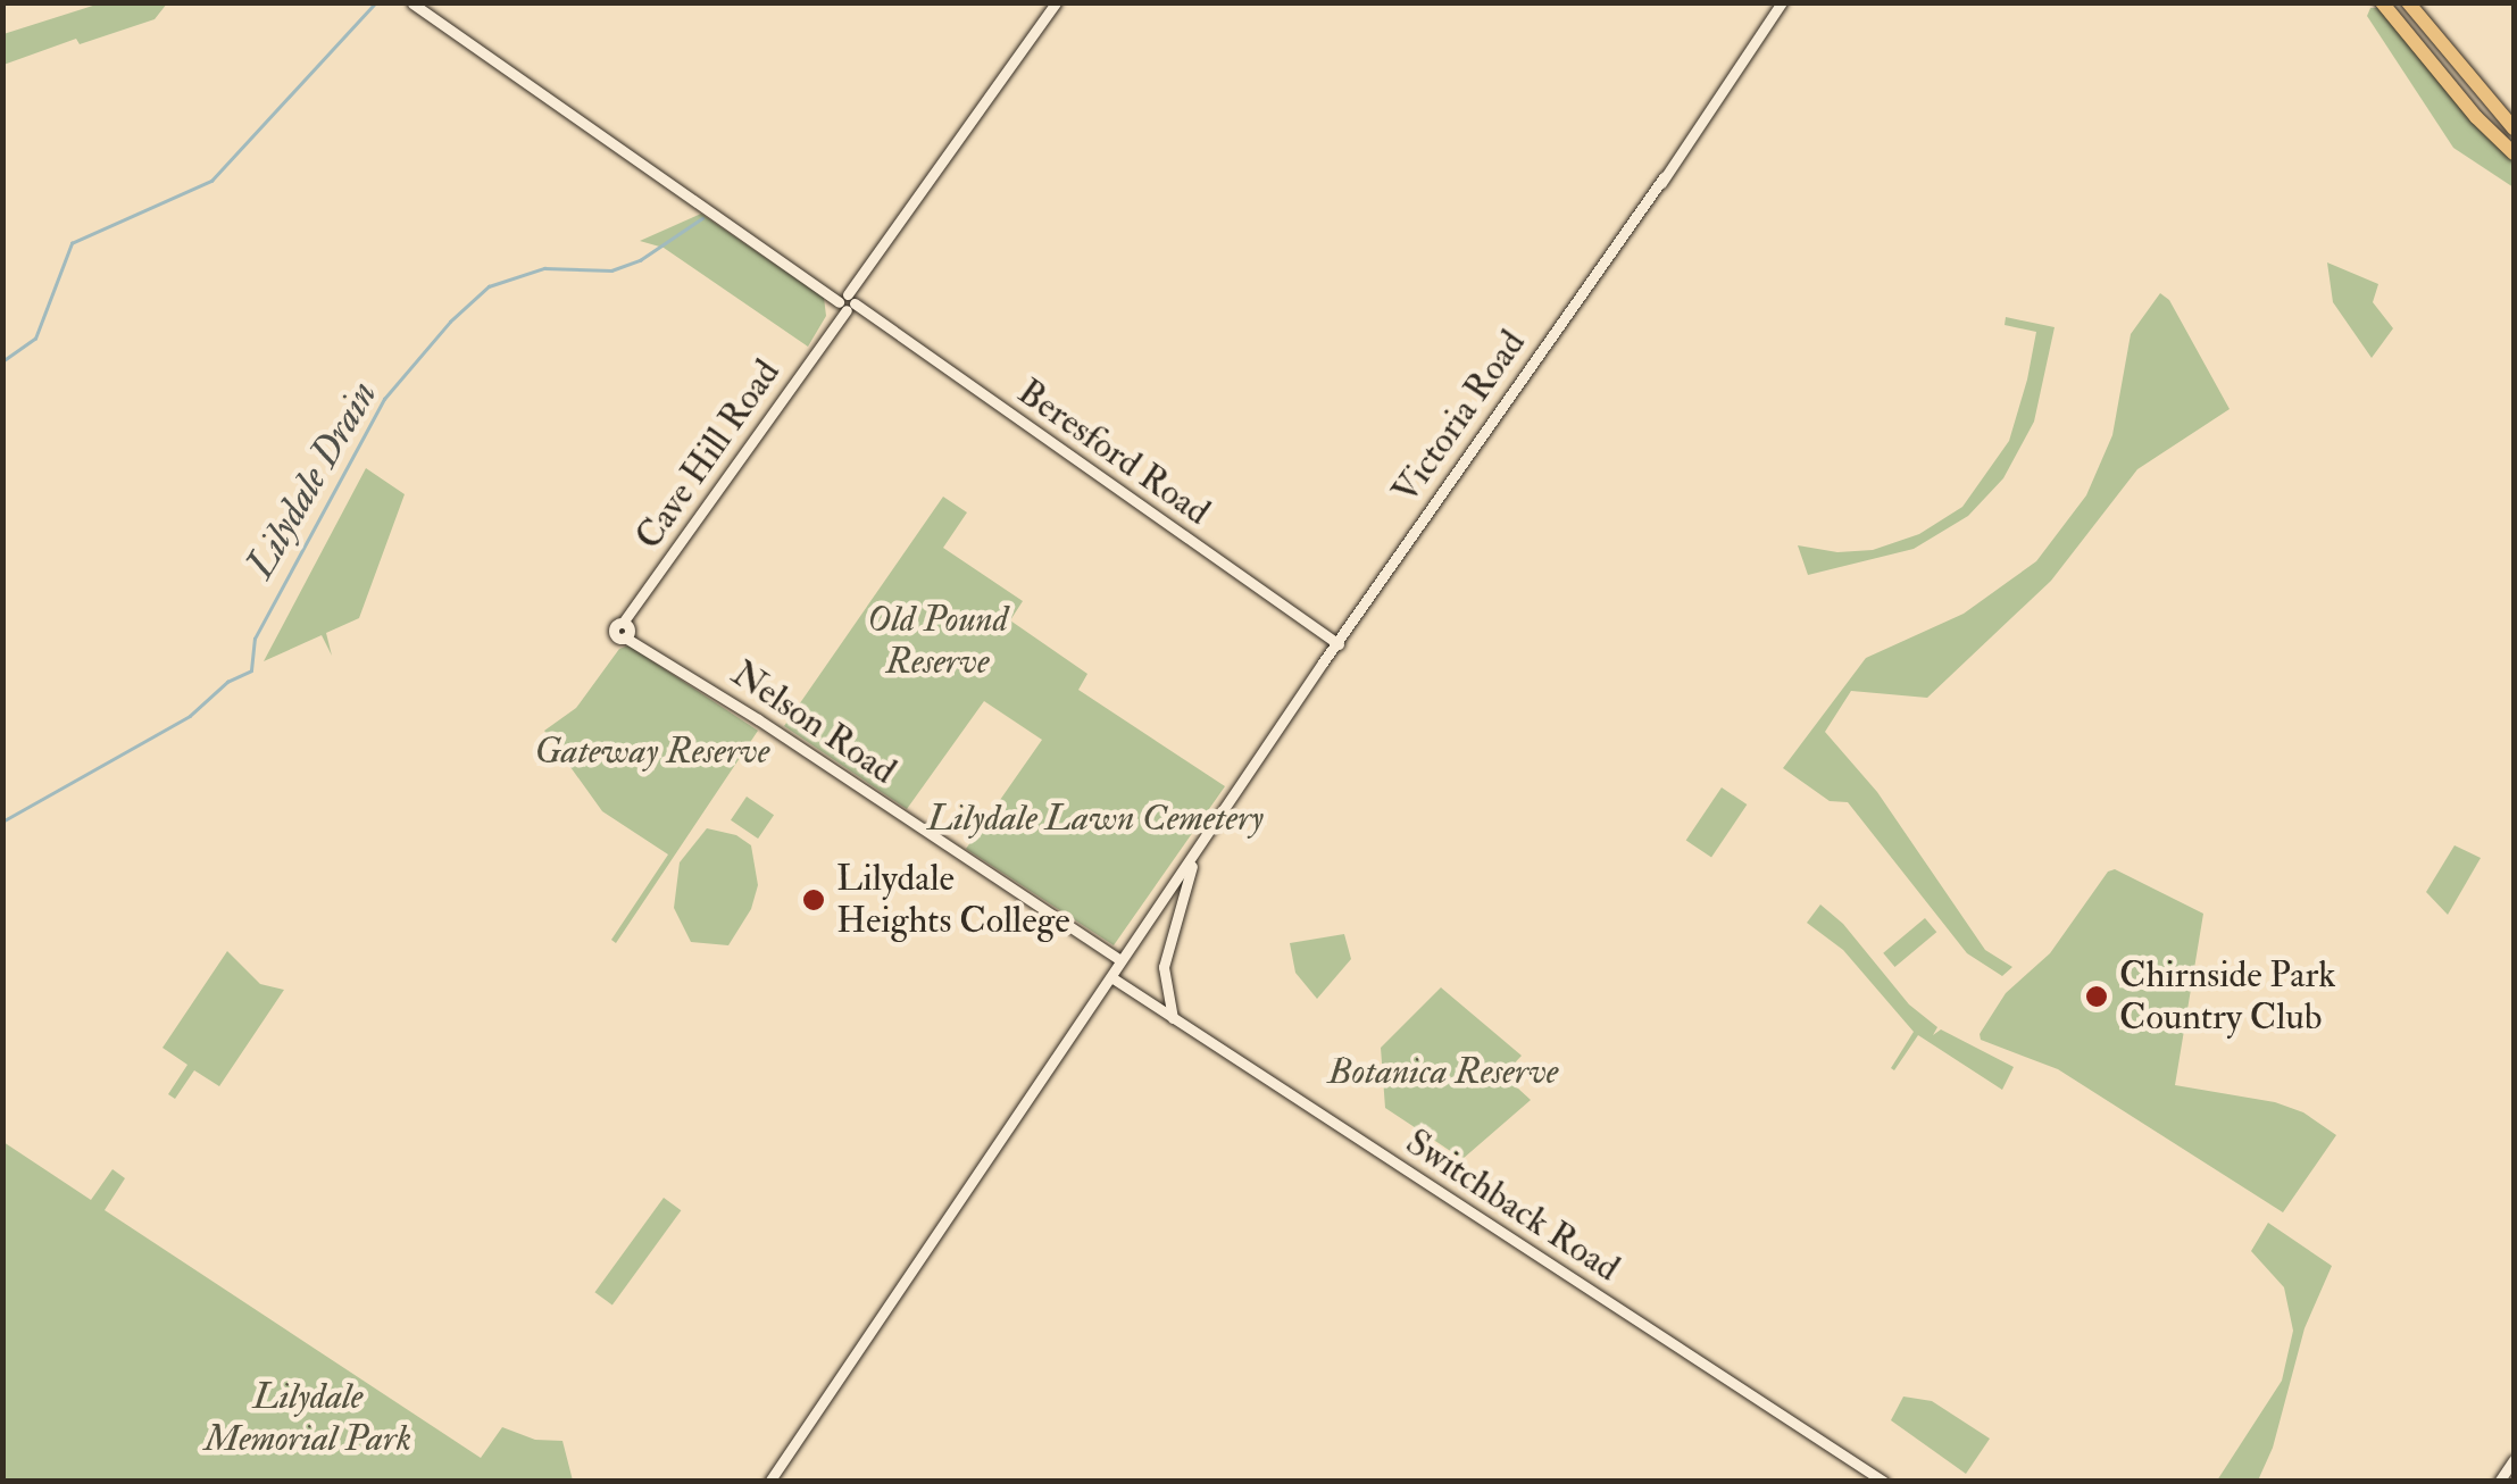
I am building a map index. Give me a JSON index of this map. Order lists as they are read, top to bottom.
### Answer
{
  "streets": {
    "main road": [
      "Victoria Road",
      "Beresford Road",
      "Cave Hill Road",
      "Nelson Road",
      "Switchback Road"
    ]
  },
  "crossings": [
    ["Victoria Road", "Beresford Road"],
    ["Victoria Road", "Nelson Road"],
    ["Victoria Road", "Switchback Road"],
    ["Beresford Road", "Cave Hill Road"],
    ["Cave Hill Road", "Nelson Road"]
  ],
  "water": ["Lilydale Drain"],
  "parks": [
    "Old Pound Reserve",
    "Gateway Reserve",
    "Lilydale Lawn Cemetery",
    "Botanica Reserve",
    "Lilydale Memorial Park"
  ],
  "places": ["Lilydale Heights College", "Chirnside Park Country Club"]
}
